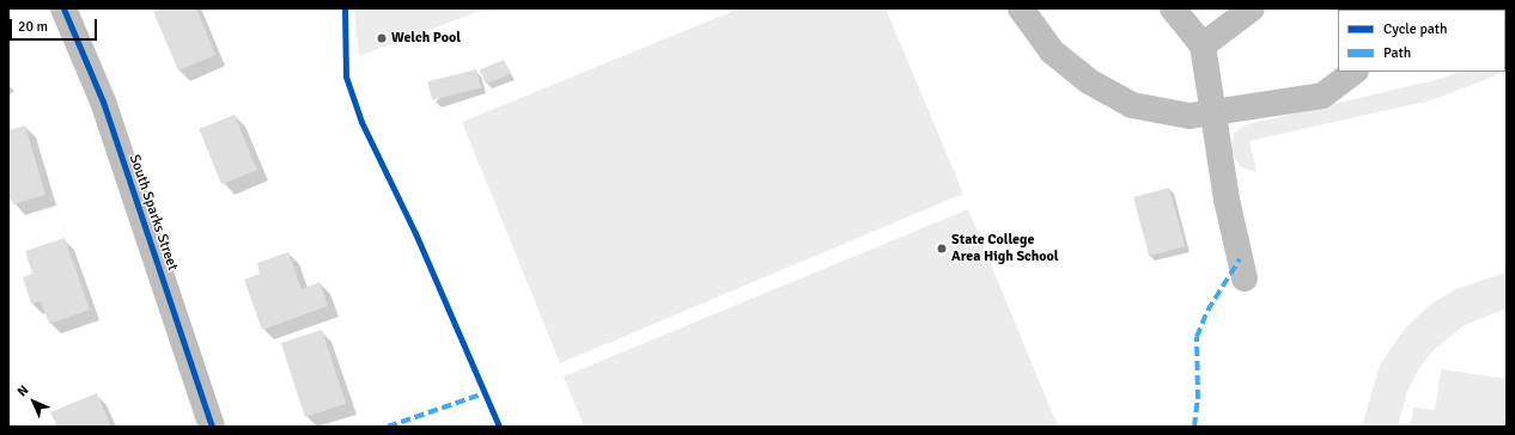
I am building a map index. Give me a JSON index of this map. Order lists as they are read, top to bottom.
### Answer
{
  "streets": {
    "street": ["South Sparks Street"]
  },
  "places": ["Welch Pool", "State College Area High School"],
  "legend": ["Cycle path", "Path"],
  "scale_bar": "20 m",
  "north": "top left"
}
